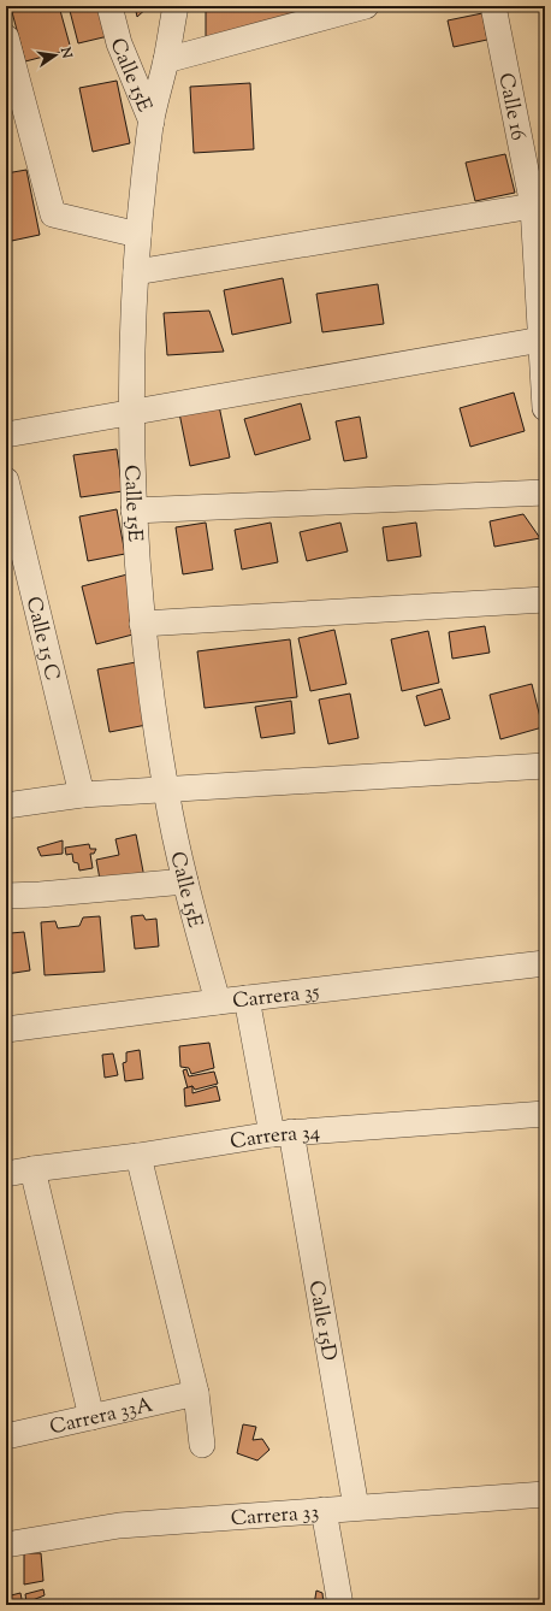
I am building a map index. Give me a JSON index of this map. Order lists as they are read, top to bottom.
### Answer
{
  "streets": {
    "street": [
      "Calle 15E",
      "Calle 16",
      "Calle 15 C",
      "Carrera 35",
      "Carrera 34",
      "Calle 15D",
      "Carrera 33A",
      "Carrera 33"
    ]
  },
  "crossings": [
    ["Calle 15E", "Carrera 35"],
    ["Carrera 35", "Calle 15D"],
    ["Carrera 34", "Calle 15D"],
    ["Calle 15D", "Carrera 33"]
  ],
  "north": "right"
}
